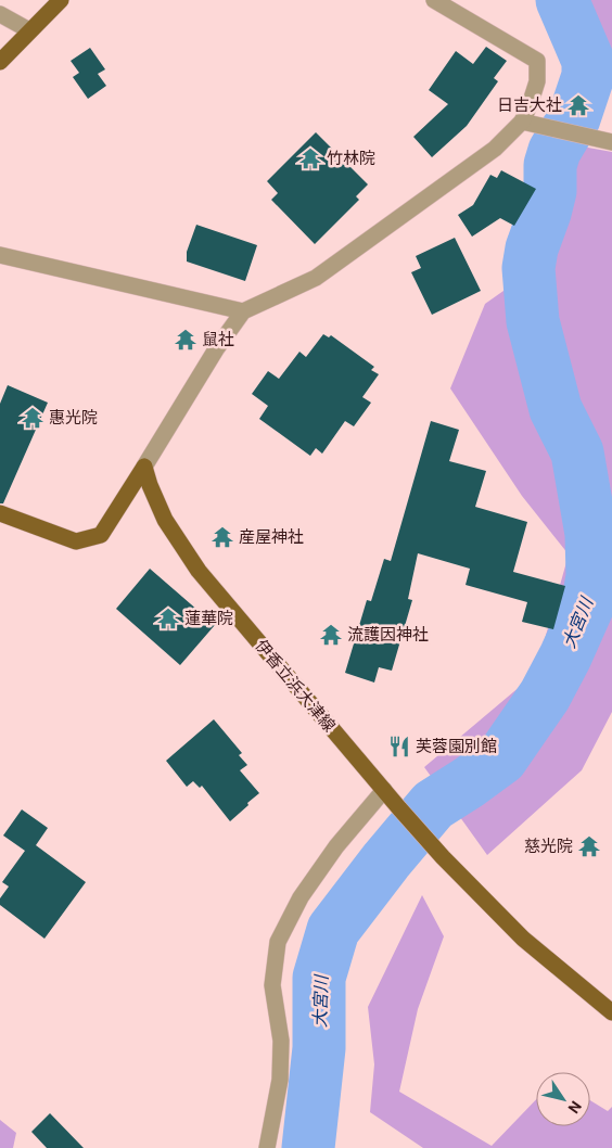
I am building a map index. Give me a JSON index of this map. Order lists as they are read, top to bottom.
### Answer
{
  "streets": {
    "main road": ["伊香立浜大津線"]
  },
  "water": ["大宮川"],
  "places": {
    "temple": [
      "日吉大社",
      "竹林院",
      "鼠社",
      "惠光院",
      "産屋神社",
      "蓮華院",
      "流護因神社",
      "慈光院"
    ],
    "restaurant": ["芙蓉園別館"]
  },
  "north": "bottom right"
}
